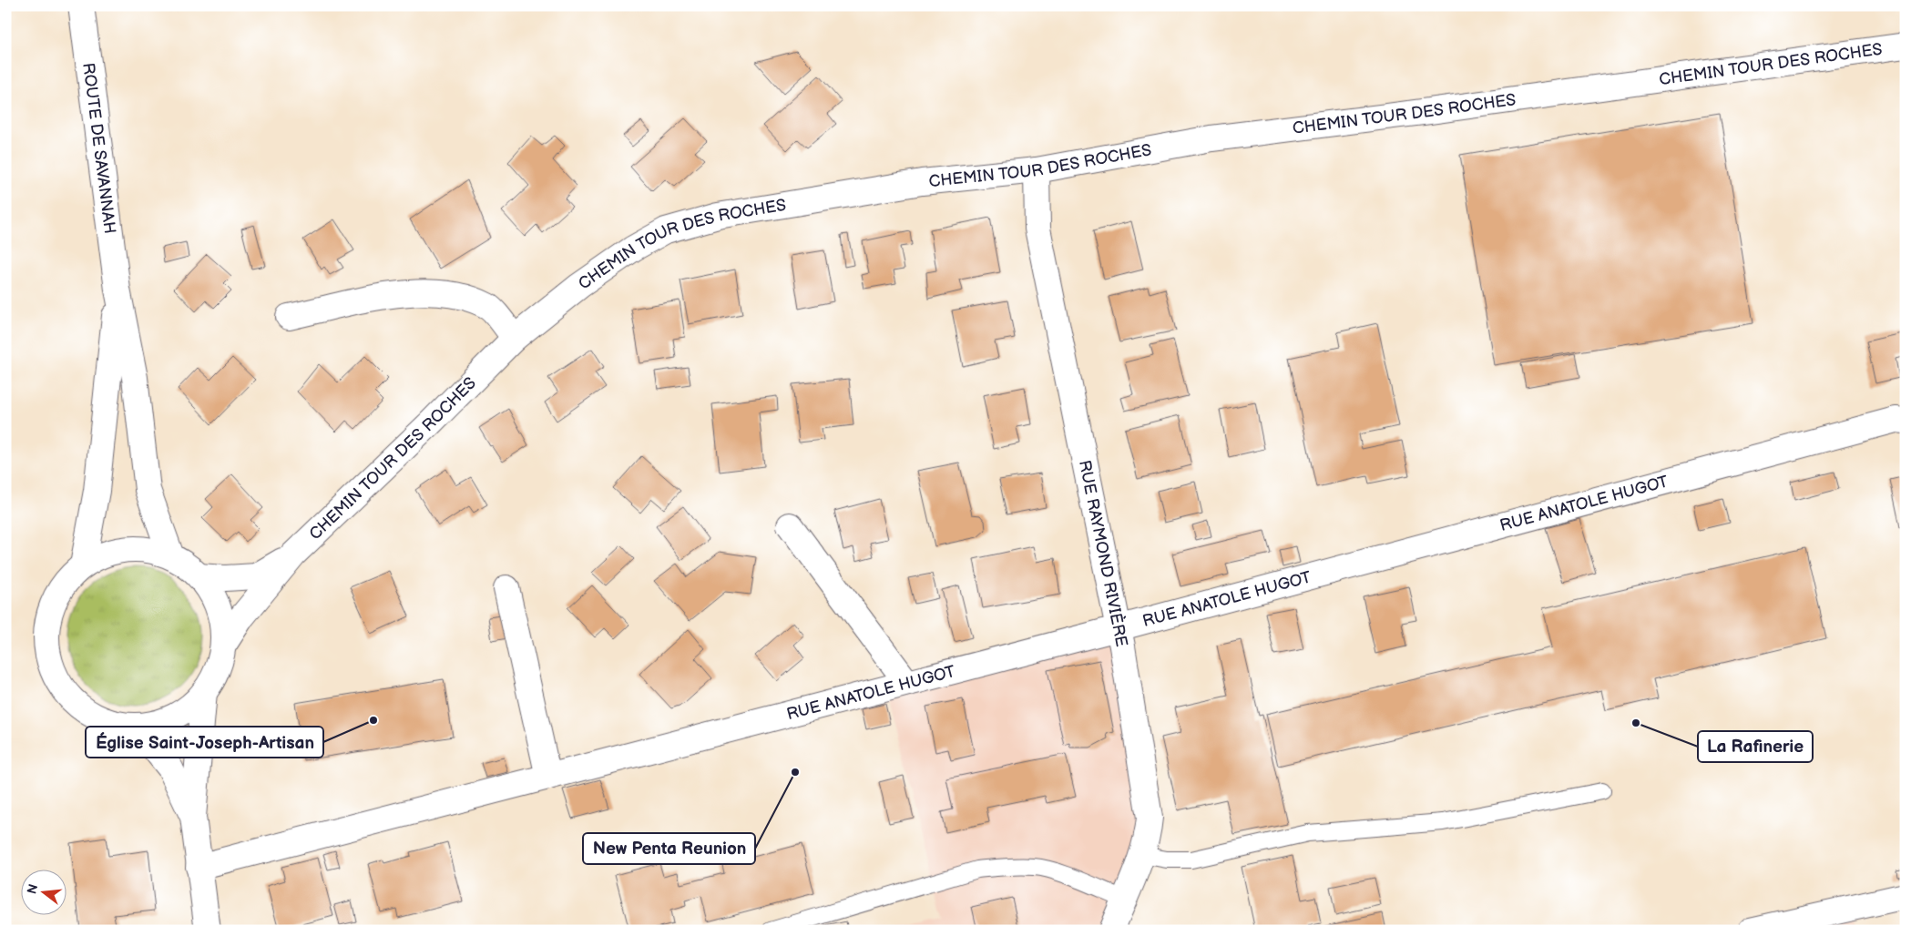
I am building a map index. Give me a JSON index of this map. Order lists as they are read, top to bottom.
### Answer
{
  "streets": {
    "street": [
      "CHEMIN TOUR DES ROCHES",
      "ROUTE DE SAVANNAH",
      "RUE ANATOLE HUGOT",
      "RUE RAYMOND RIVIÈRE"
    ]
  },
  "crossings": [
    ["CHEMIN TOUR DES ROCHES", "RUE RAYMOND RIVIÈRE"],
    ["RUE ANATOLE HUGOT", "RUE RAYMOND RIVIÈRE"]
  ],
  "places": ["Église Saint-Joseph-Artisan", "La Rafinerie", "New Penta Reunion"],
  "north": "left"
}
